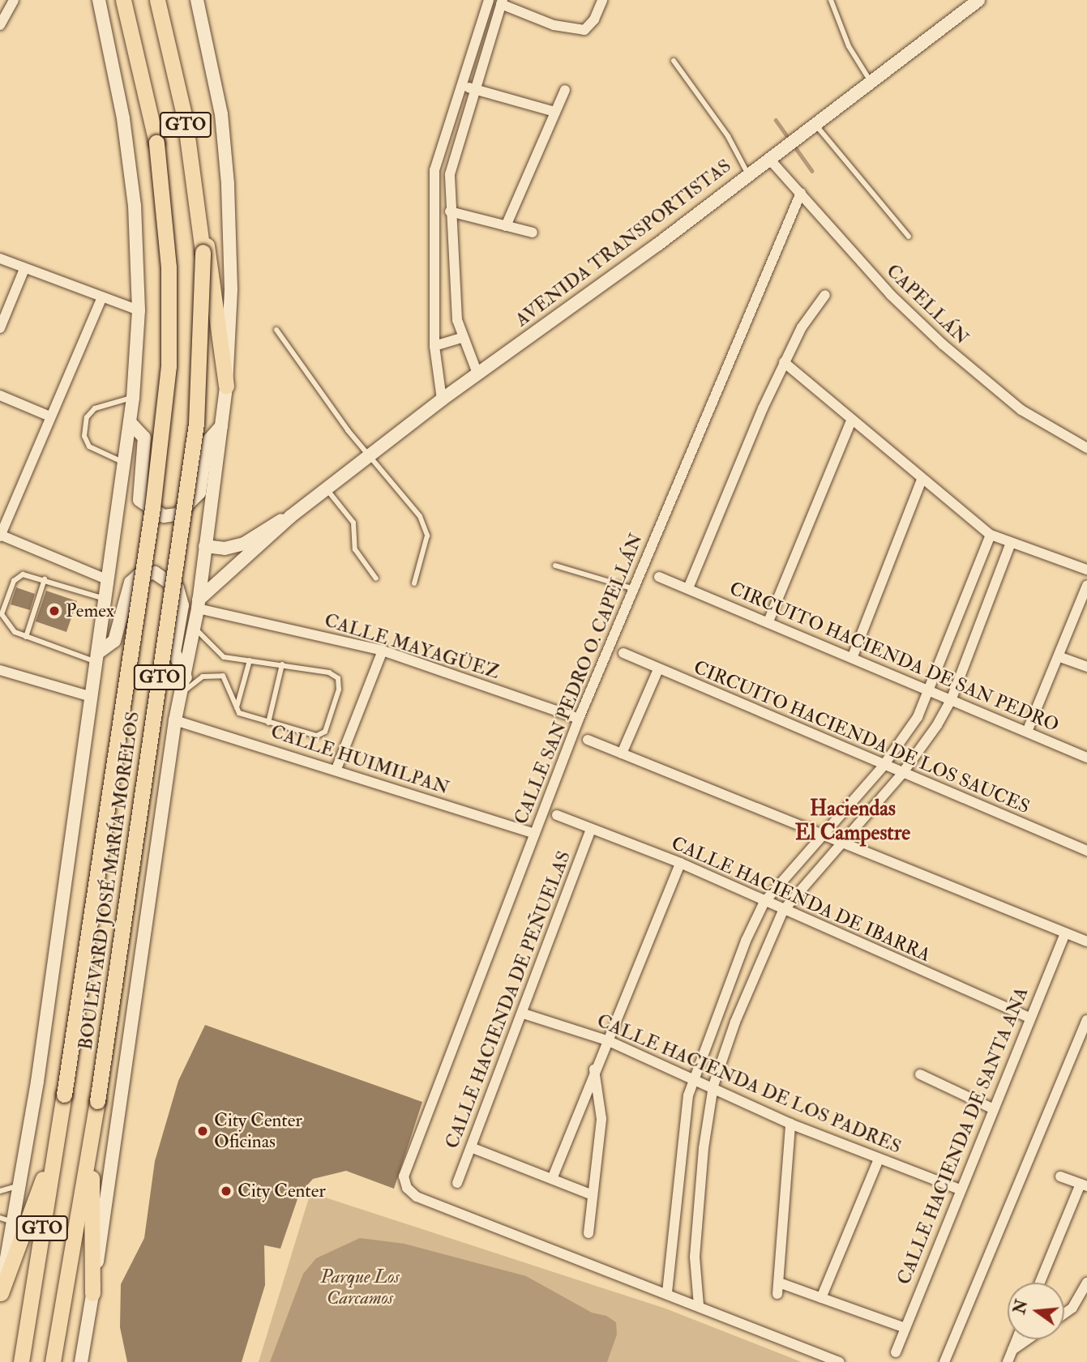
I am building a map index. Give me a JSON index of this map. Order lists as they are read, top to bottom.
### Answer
{
  "streets": {
    "main road": ["GTO", "BOULEVARD JOSÉ MARÍA MORELOS"],
    "street": [
      "AVENIDA TRANSPORTISTAS",
      "CAPELLÁN",
      "CALLE MAYAGÜEZ",
      "CIRCUITO HACIENDA DE SAN PEDRO",
      "CALLE SAN PEDRO O. CAPELLÁN",
      "CIRCUITO HACIENDA DE LOS SAUCES",
      "CALLE HUIMILPAN",
      "CALLE HACIENDA DE IBARRA",
      "CALLE HACIENDA DE PEÑUELAS",
      "CALLE HACIENDA DE LOS PADRES",
      "CALLE HACIENDA DE SANTA ANA"
    ]
  },
  "crossings": [
    ["AVENIDA TRANSPORTISTAS", "CAPELLÁN"],
    ["AVENIDA TRANSPORTISTAS", "CALLE MAYAGÜEZ"],
    ["CAPELLÁN", "CALLE SAN PEDRO O. CAPELLÁN"],
    ["CALLE MAYAGÜEZ", "CALLE SAN PEDRO O. CAPELLÁN"],
    ["CALLE SAN PEDRO O. CAPELLÁN", "CALLE HUIMILPAN"],
    ["CALLE HACIENDA DE IBARRA", "CALLE HACIENDA DE PEÑUELAS"],
    ["CALLE HACIENDA DE IBARRA", "CALLE HACIENDA DE SANTA ANA"],
    ["CALLE HACIENDA DE PEÑUELAS", "CALLE HACIENDA DE LOS PADRES"],
    ["CALLE HACIENDA DE LOS PADRES", "CALLE HACIENDA DE SANTA ANA"]
  ],
  "districts": ["Haciendas El Campestre"],
  "parks": ["Parque Los Carcamos"],
  "places": ["Pemex", "City Center Oficinas", "City Center"],
  "north": "left"
}
